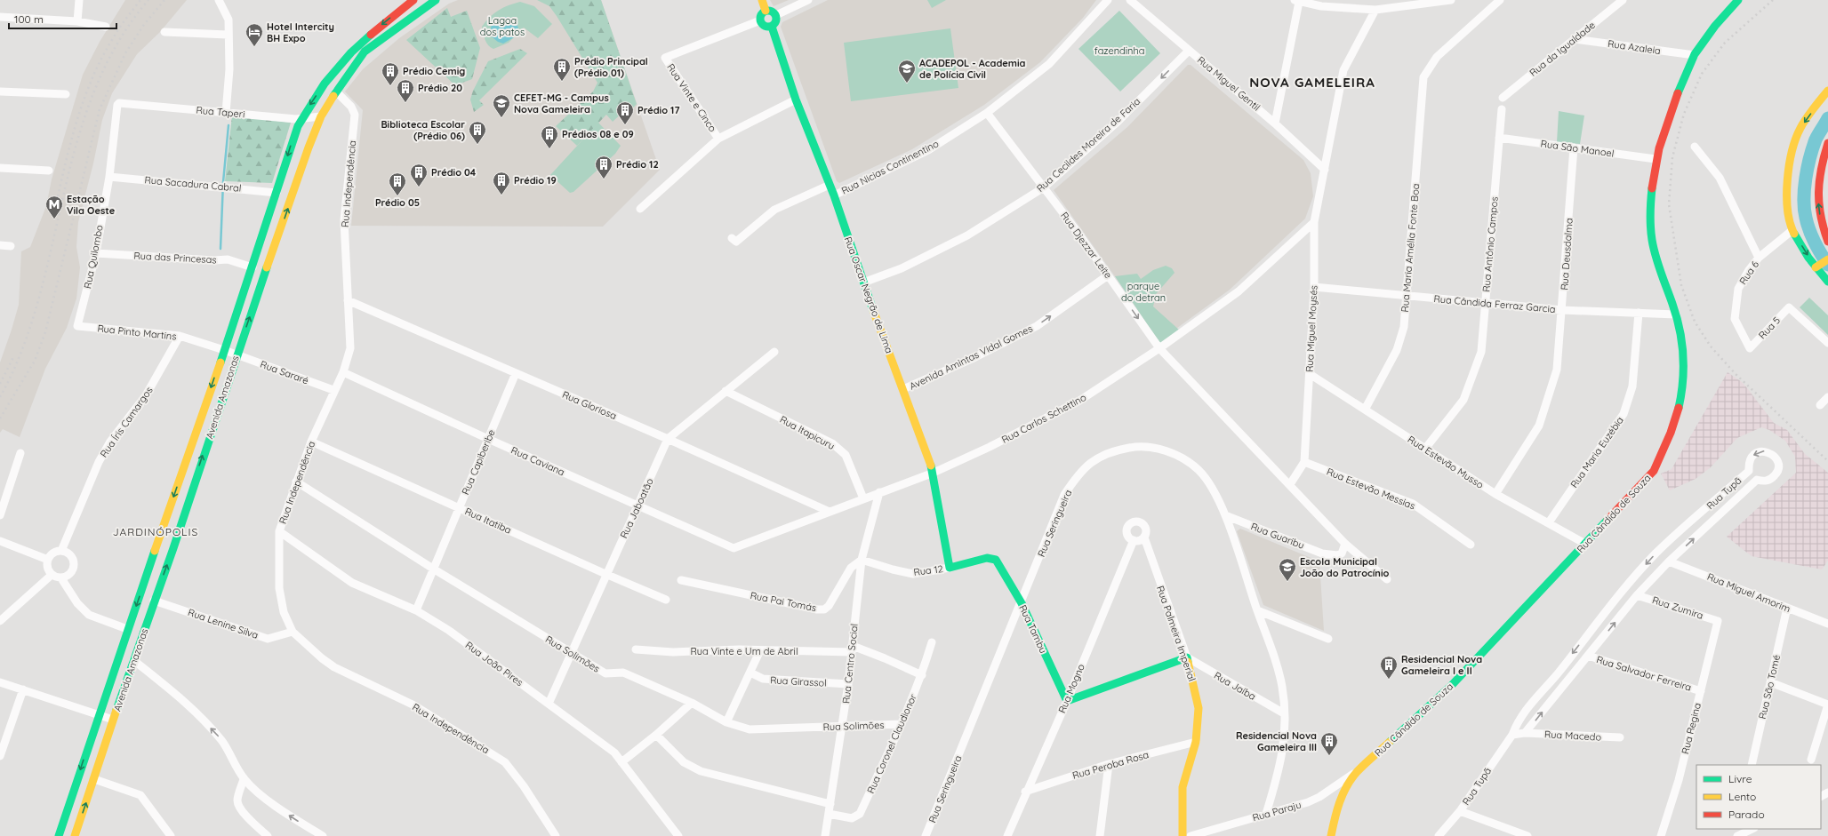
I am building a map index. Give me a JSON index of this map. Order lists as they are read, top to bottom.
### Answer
{
  "streets": {
    "main road": [
      "Rua Oscar Negrão de Lima",
      "Avenida Amazonas",
      "Rua Cândido de Souza",
      "Rua 12",
      "Rua Tambu",
      "Rua Palmeira Imperial"
    ],
    "street": [
      "Rua Azaleia",
      "Rua da Igualdade",
      "Rua Miguel Gentil",
      "Rua Vinte e Cinco",
      "Rua Taperi",
      "Rua Cecildes Moreira de Faria",
      "Rua São Manoel",
      "Rua Nicias Continentino",
      "Rua Sacadura Cabral",
      "Rua Independência",
      "Rua Antônio Campos",
      "Rua Djezzar Leite",
      "Rua Maria Amélia Fonte Boa",
      "Rua Deusdalma",
      "Rua Quilombo",
      "Rua das Princesas",
      "Rua 6",
      "Rua Cândida Ferraz Garcia",
      "Rua 5",
      "Rua Miguel Moysés",
      "Rua Pinto Martins",
      "Avenida Amintas Vidal Gomes",
      "Rua Sararé",
      "Rua Gloriosa",
      "Rua Carlos Schettino",
      "Rua Íris Camargos",
      "Rua Itapicuru",
      "Rua Maria Euzébia",
      "Rua Caviana",
      "Rua Capiberibe",
      "Rua Estevão Musso",
      "Rua Estevão Messias",
      "Rua Tupã",
      "Rua Jaboatão",
      "Rua Itatiba",
      "Rua Seringueira",
      "Rua Guaribu",
      "Rua Miguel Amorim",
      "Rua Pai Tomás",
      "Rua Zumira",
      "Rua Lenine Silva",
      "Rua Vinte e Um de Abril",
      "Rua Solimões",
      "Rua João Pires",
      "Rua Centro Social",
      "Rua Salvador Ferreira",
      "Rua Girassol",
      "Rua Jaíba",
      "Rua São Tomé",
      "Rua Mogno",
      "Rua Regina",
      "Rua Macedo",
      "Rua Coronel Claudionor",
      "Rua Peroba Rosa",
      "Rua Paraju"
    ]
  },
  "crossings": [
    ["Rua Azaleia", "Rua da Igualdade"],
    ["Rua Azaleia", "Rua Cândido de Souza"],
    ["Rua Miguel Gentil", "Rua Cecildes Moreira de Faria"],
    ["Rua Miguel Gentil", "Rua Miguel Moysés"],
    ["Rua Vinte e Cinco", "Rua Oscar Negrão de Lima"],
    ["Rua Taperi", "Rua Quilombo"],
    ["Rua Taperi", "Avenida Amazonas"],
    ["Rua Cecildes Moreira de Faria", "Rua Djezzar Leite"],
    ["Rua Cecildes Moreira de Faria", "Rua Oscar Negrão de Lima"],
    ["Rua São Manoel", "Rua Antônio Campos"],
    ["Rua São Manoel", "Rua Deusdalma"],
    ["Rua São Manoel", "Rua Cândido de Souza"],
    ["Rua Nicias Continentino", "Rua Djezzar Leite"],
    ["Rua Nicias Continentino", "Rua Oscar Negrão de Lima"],
    ["Rua Sacadura Cabral", "Rua Quilombo"],
    ["Rua Sacadura Cabral", "Avenida Amazonas"],
    ["Rua Independência", "Rua Sararé"],
    ["Rua Independência", "Avenida Amazonas"],
    ["Rua Independência", "Rua Gloriosa"],
    ["Rua Independência", "Rua Caviana"],
    ["Rua Independência", "Rua Itatiba"],
    ["Rua Independência", "Rua Lenine Silva"],
    ["Rua Independência", "Rua Solimões"],
    ["Rua Independência", "Rua João Pires"],
    ["Rua Antônio Campos", "Rua Cândida Ferraz Garcia"],
    ["Rua Antônio Campos", "Rua Estevão Musso"],
    ["Rua Djezzar Leite", "Rua Miguel Moysés"],
    ["Rua Djezzar Leite", "Avenida Amintas Vidal Gomes"],
    ["Rua Djezzar Leite", "Rua Carlos Schettino"],
    ["Rua Djezzar Leite", "Rua Guaribu"],
    ["Rua Maria Amélia Fonte Boa", "Rua Cândida Ferraz Garcia"],
    ["Rua Maria Amélia Fonte Boa", "Rua Estevão Musso"],
    ["Rua Deusdalma", "Rua Cândida Ferraz Garcia"],
    ["Rua Deusdalma", "Rua Estevão Musso"],
    ["Rua Quilombo", "Rua das Princesas"],
    ["Rua Quilombo", "Rua Pinto Martins"],
    ["Rua das Princesas", "Avenida Amazonas"],
    ["Rua 6", "Rua 5"],
    ["Rua Oscar Negrão de Lima", "Avenida Amintas Vidal Gomes"],
    ["Rua Oscar Negrão de Lima", "Rua Carlos Schettino"],
    ["Rua Oscar Negrão de Lima", "Rua 12"],
    ["Rua Cândida Ferraz Garcia", "Rua Miguel Moysés"],
    ["Rua Cândida Ferraz Garcia", "Rua Maria Euzébia"],
    ["Rua Cândida Ferraz Garcia", "Rua Cândido de Souza"],
    ["Rua Miguel Moysés", "Rua Carlos Schettino"],
    ["Rua Miguel Moysés", "Rua Estevão Musso"],
    ["Rua Miguel Moysés", "Rua Estevão Messias"],
    ["Rua Pinto Martins", "Rua Sararé"],
    ["Rua Pinto Martins", "Avenida Amazonas"],
    ["Rua Pinto Martins", "Rua Íris Camargos"],
    ["Rua Sararé", "Avenida Amazonas"],
    ["Avenida Amazonas", "Rua Lenine Silva"],
    ["Rua Gloriosa", "Rua Carlos Schettino"],
    ["Rua Gloriosa", "Rua Capiberibe"],
    ["Rua Gloriosa", "Rua Jaboatão"],
    ["Rua Carlos Schettino", "Rua Itapicuru"],
    ["Rua Carlos Schettino", "Rua Caviana"],
    ["Rua Carlos Schettino", "Rua Centro Social"],
    ["Rua Itapicuru", "Rua Jaboatão"],
    ["Rua Maria Euzébia", "Rua Estevão Musso"],
    ["Rua Caviana", "Rua Capiberibe"],
    ["Rua Caviana", "Rua Jaboatão"],
    ["Rua Capiberibe", "Rua Itatiba"],
    ["Rua Capiberibe", "Rua Solimões"],
    ["Rua Capiberibe", "Rua João Pires"],
    ["Rua Estevão Musso", "Rua Cândido de Souza"],
    ["Rua Tupã", "Rua Miguel Amorim"],
    ["Rua Tupã", "Rua Zumira"],
    ["Rua Tupã", "Rua Salvador Ferreira"],
    ["Rua Tupã", "Rua Macedo"],
    ["Rua Jaboatão", "Rua Itatiba"],
    ["Rua Jaboatão", "Rua Solimões"],
    ["Rua Jaboatão", "Rua João Pires"],
    ["Rua Cândido de Souza", "Rua Paraju"],
    ["Rua Seringueira", "Rua Guaribu"],
    ["Rua Seringueira", "Rua Tambu"],
    ["Rua Seringueira", "Rua Jaíba"],
    ["Rua Seringueira", "Rua Paraju"],
    ["Rua 12", "Rua Pai Tomás"],
    ["Rua 12", "Rua Tambu"],
    ["Rua 12", "Rua Centro Social"],
    ["Rua Miguel Amorim", "Rua São Tomé"],
    ["Rua Pai Tomás", "Rua Centro Social"],
    ["Rua Zumira", "Rua Regina"],
    ["Rua Tambu", "Rua Mogno"],
    ["Rua Palmeira Imperial", "Rua Jaíba"],
    ["Rua Palmeira Imperial", "Rua Mogno"],
    ["Rua Palmeira Imperial", "Rua Peroba Rosa"],
    ["Rua Vinte e Um de Abril", "Rua Centro Social"],
    ["Rua Vinte e Um de Abril", "Rua Coronel Claudionor"],
    ["Rua Solimões", "Rua Centro Social"],
    ["Rua Solimões", "Rua Coronel Claudionor"],
    ["Rua Centro Social", "Rua Girassol"],
    ["Rua Centro Social", "Rua Coronel Claudionor"],
    ["Rua Salvador Ferreira", "Rua Regina"],
    ["Rua Mogno", "Rua Peroba Rosa"]
  ],
  "one_way": ["Rua Cecildes Moreira de Faria", "Avenida Amintas Vidal Gomes"],
  "districts": ["NOVA GAMELEIRA", "JARDINÓPOLIS"],
  "parks": ["Lagoa dos patos", "fazendinha", "parque do detran"],
  "places": {
    "hotel": ["Hotel Intercity BH Expo"],
    "building": [
      "Prédio Principal (Prédio 01)",
      "Prédio Cemig",
      "Prédio 20",
      "Prédio 17",
      "Biblioteca Escolar (Prédio 06)",
      "Prédios 08 e 09",
      "Prédio 12",
      "Prédio 04",
      "Prédio 19",
      "Prédio 05",
      "Residencial Nova Gameleira I e II",
      "Residencial Nova Gameleira III"
    ],
    "school or university": ["ACADEPOL - Academia de Polícia Civil", "CEFET-MG - Campus Nova Gameleira", "Escola Municipal João do Patrocínio"],
    "metro station": ["Estação Vila Oeste"]
  },
  "legend": ["Livre", "Lento", "Parado"],
  "scale_bar": "100 m"
}
